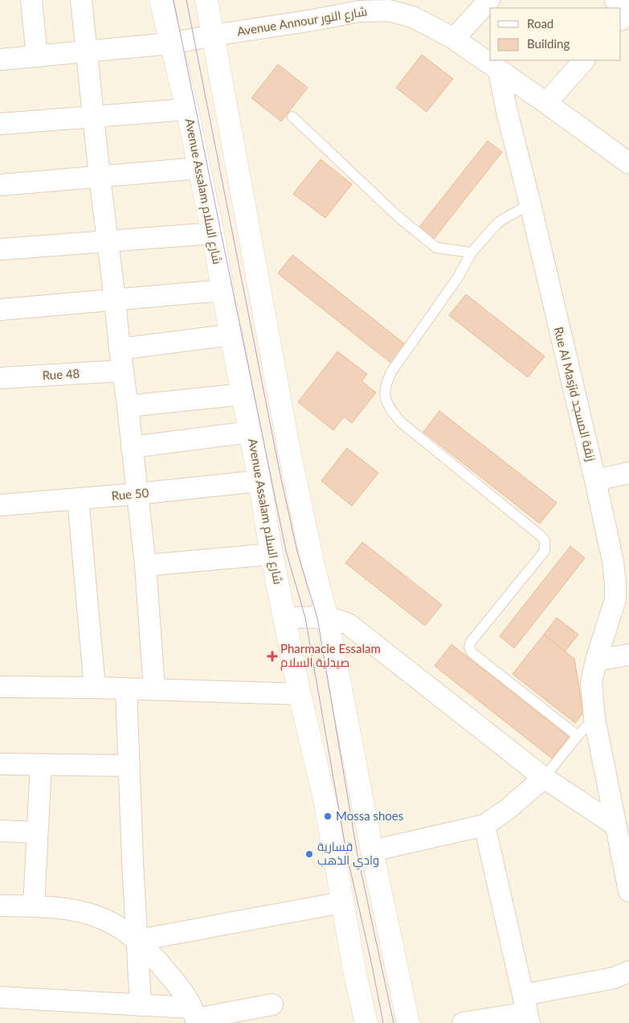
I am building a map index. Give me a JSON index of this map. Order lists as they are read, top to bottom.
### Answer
{
  "streets": {
    "main road": ["Avenue Assalam شارع السلام"],
    "street": [
      "Avenue Annour شارع النور",
      "Rue 48",
      "Rue Al Masjid زنقة المسجد",
      "Rue 50"
    ]
  },
  "crossings": [
    ["Avenue Annour شارع النور", "Avenue Assalam شارع السلام"],
    ["Avenue Annour شارع النور", "Rue Al Masjid زنقة المسجد"],
    ["Avenue Assalam شارع السلام", "Rue 50"]
  ],
  "places": {
    "health": ["Pharmacie Essalam صيدلية السلام"],
    "other": ["Mossa shoes", "قسارية وادي الذهب"]
  },
  "legend": ["Road", "Building"]
}
